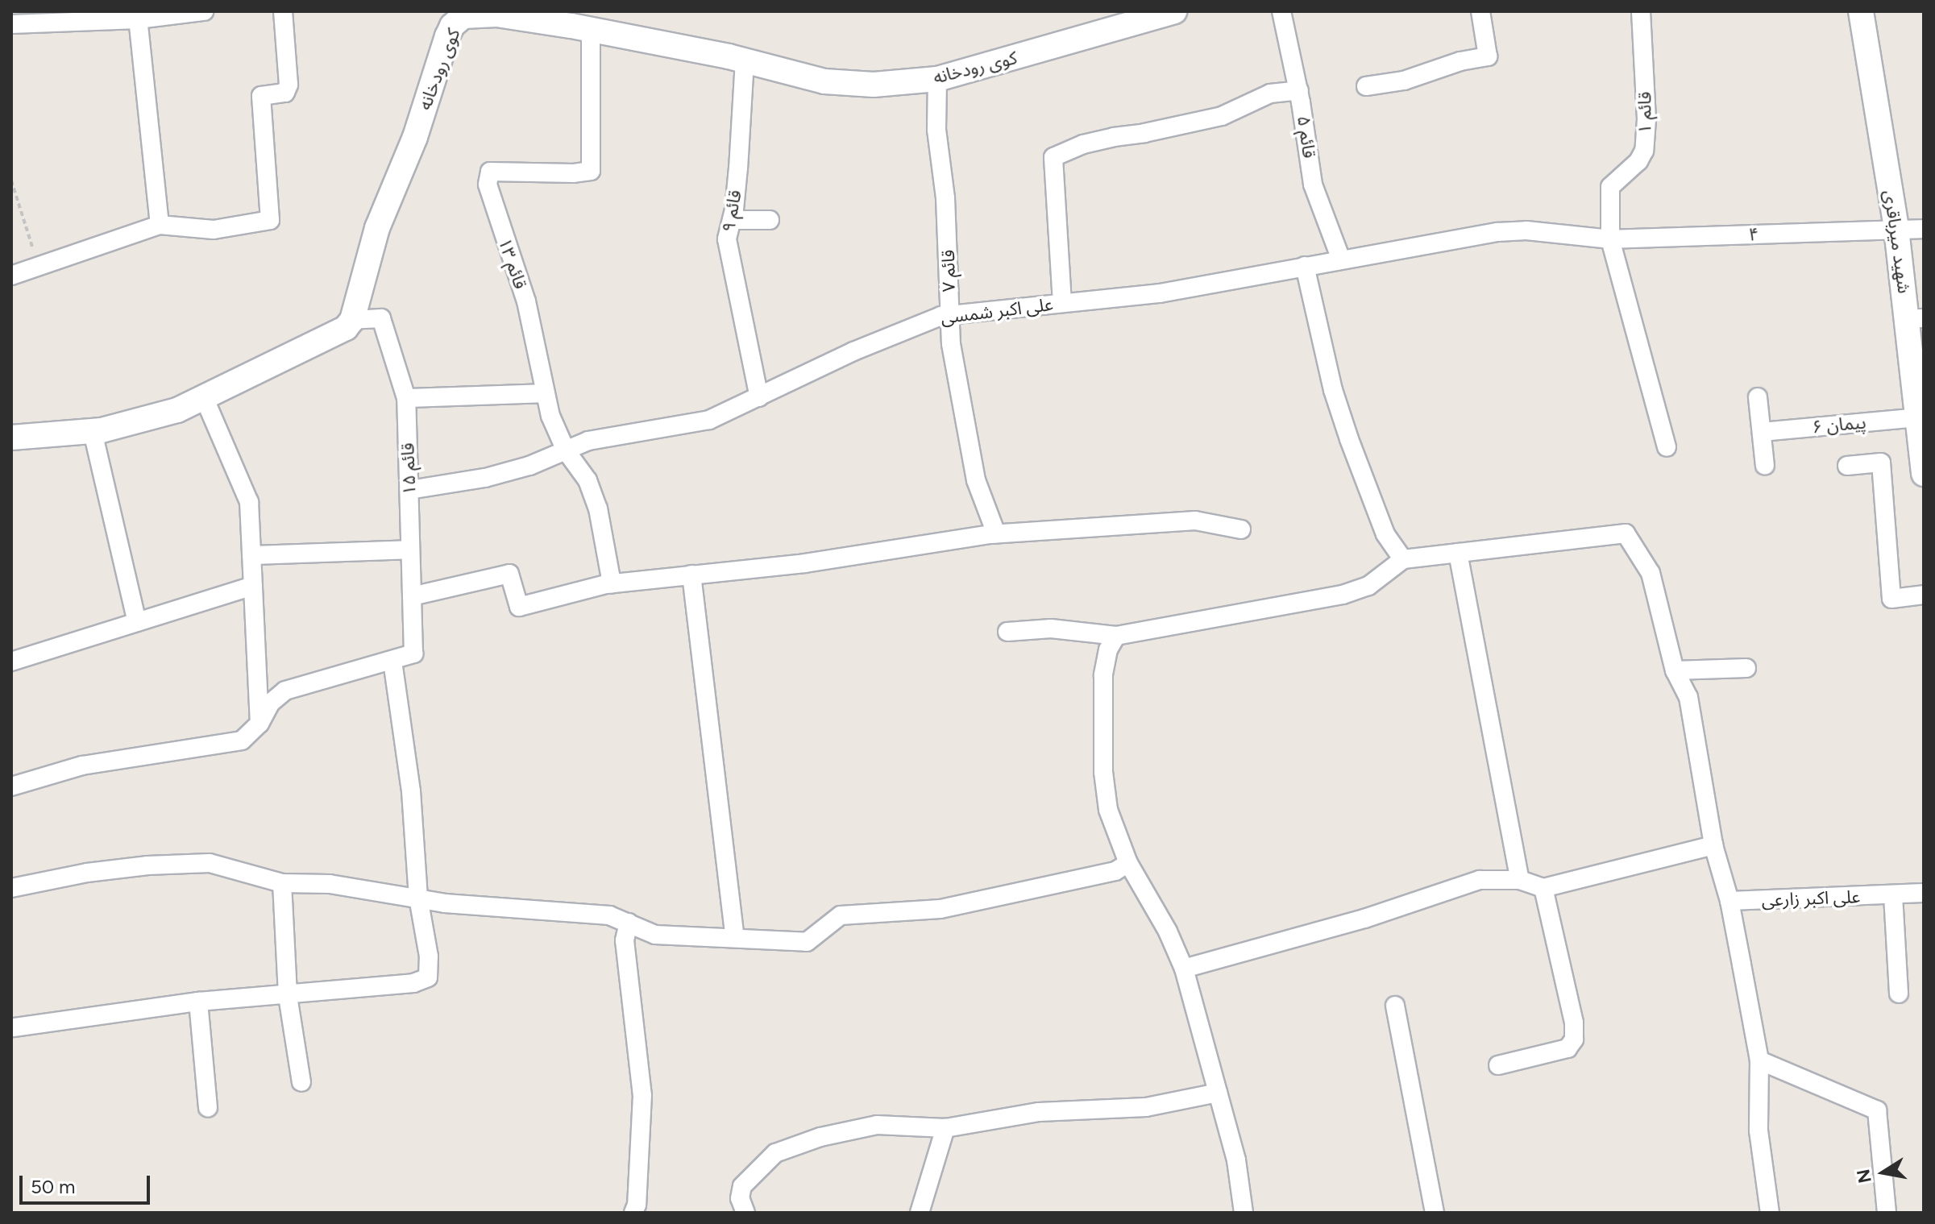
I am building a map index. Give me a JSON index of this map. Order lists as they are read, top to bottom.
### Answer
{
  "streets": {
    "street": [
      "کوی رودخانه",
      "قائم ۱",
      "قائم ۵",
      "قائم ۹",
      "۴",
      "شهید میرباقری",
      "قائم ۱۳",
      "قائم ۷",
      "علی اکبر شمسی",
      "پیمان ۶",
      "قائم ۱۵",
      "علی اکبر زارعی"
    ]
  },
  "crossings": [
    ["کوی رودخانه", "قائم ۹"],
    ["کوی رودخانه", "قائم ۱۳"],
    ["کوی رودخانه", "قائم ۷"],
    ["کوی رودخانه", "قائم ۱۵"],
    ["قائم ۱", "۴"],
    ["قائم ۱", "علی اکبر شمسی"],
    ["قائم ۵", "علی اکبر شمسی"],
    ["قائم ۹", "علی اکبر شمسی"],
    ["۴", "شهید میرباقری"],
    ["۴", "علی اکبر شمسی"],
    ["شهید میرباقری", "پیمان ۶"],
    ["قائم ۱۳", "علی اکبر شمسی"],
    ["قائم ۷", "علی اکبر شمسی"],
    ["علی اکبر شمسی", "قائم ۱۵"]
  ],
  "scale_bar": "50 m",
  "north": "left"
}
